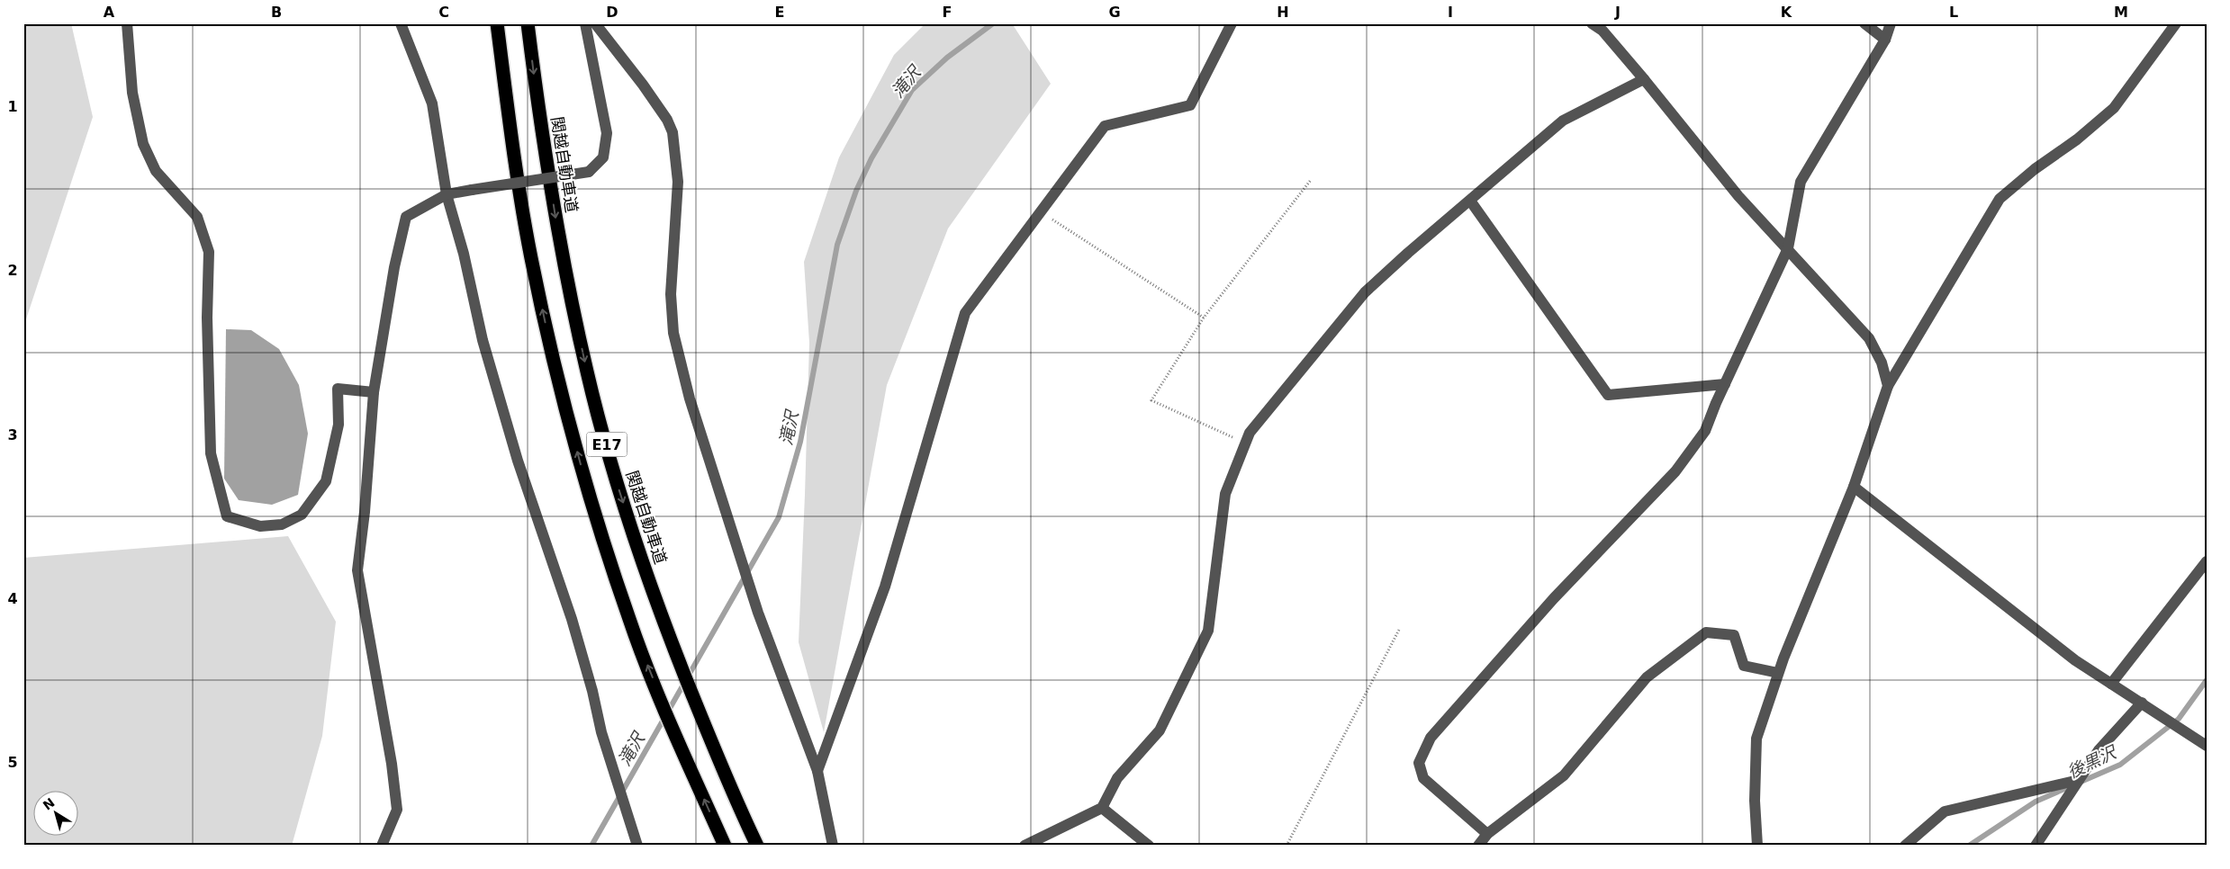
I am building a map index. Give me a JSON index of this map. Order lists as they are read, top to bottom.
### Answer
{
  "streets": {
    "highway": ["関越自動車道", "E17"]
  },
  "water": ["滝沢", "後黒沢"],
  "north": "top left",
  "grid": {
    "columns": [
      "A",
      "B",
      "C",
      "D",
      "E",
      "F",
      "G",
      "H",
      "I",
      "J",
      "K",
      "L",
      "M"
    ],
    "rows": [
      "1",
      "2",
      "3",
      "4",
      "5"
    ]
  }
}
